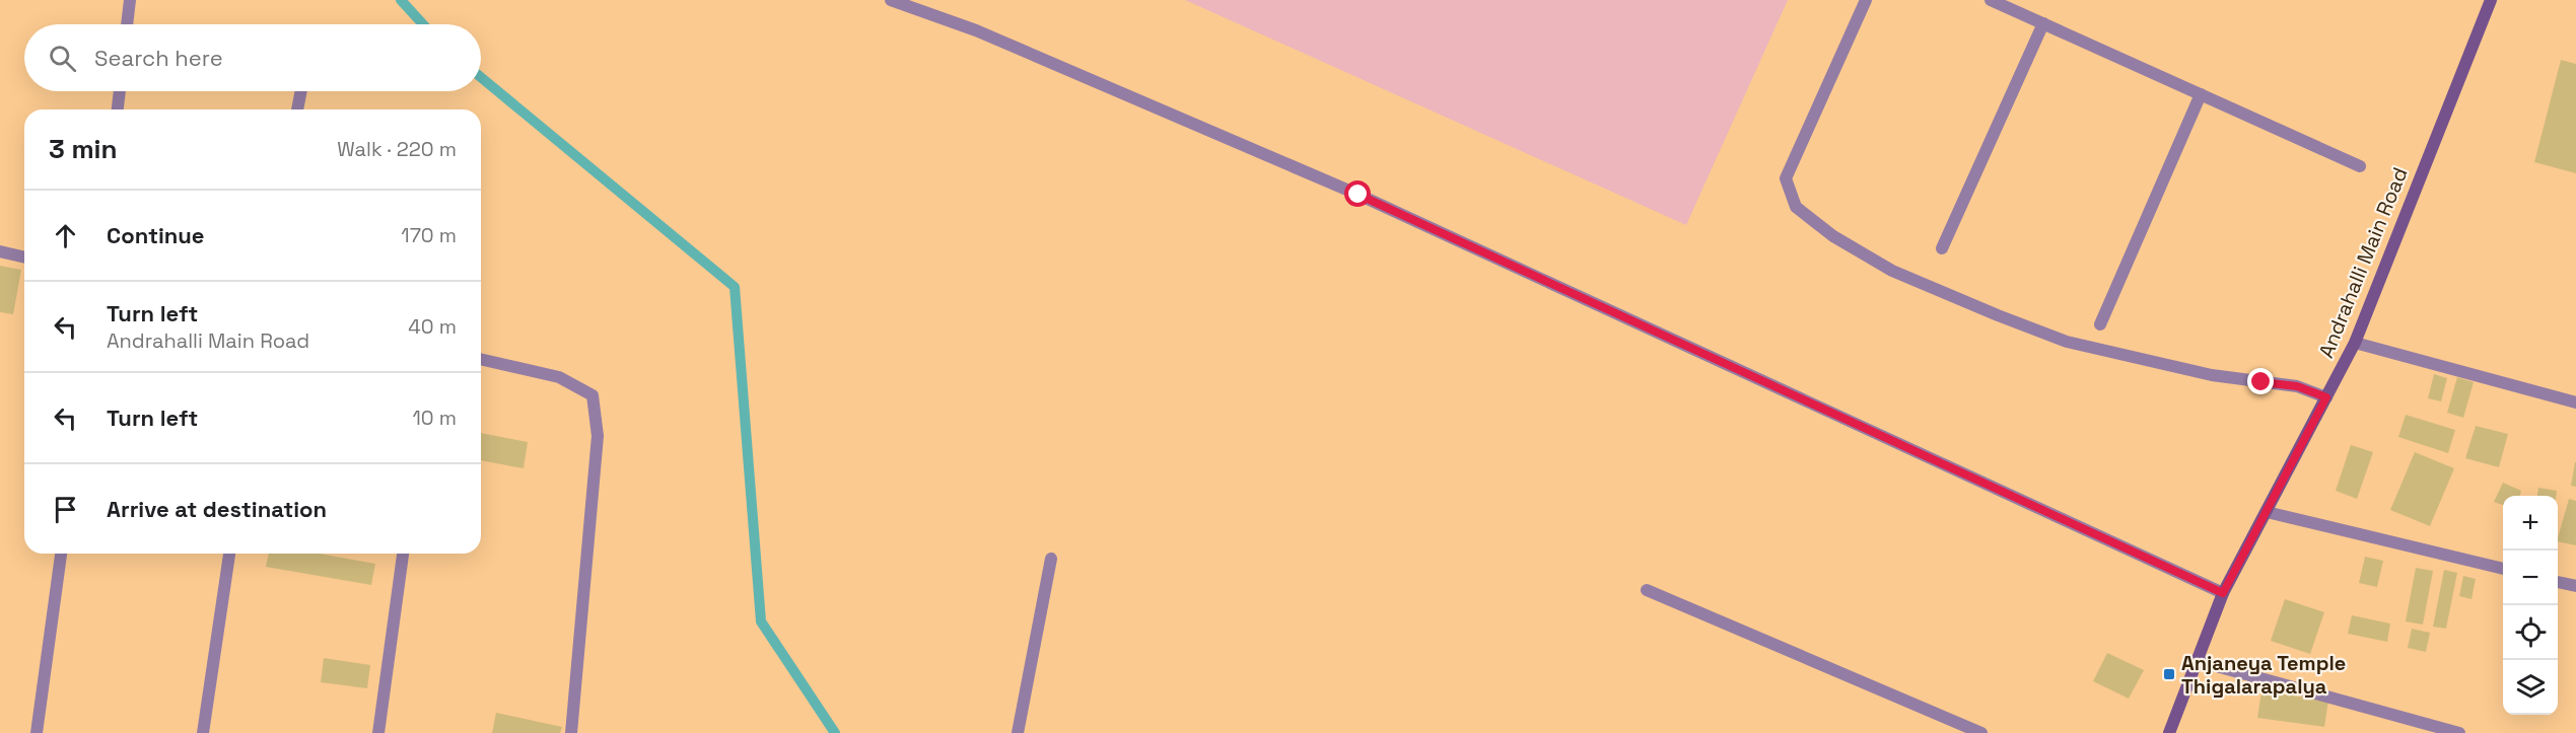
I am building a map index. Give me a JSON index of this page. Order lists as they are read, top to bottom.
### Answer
{
  "streets": {
    "main road": ["Andrahalli Main Road"]
  },
  "places": {
    "transit": ["Anjaneya Temple Thigalarapalya"]
  },
  "page": {
    "search": "Search here",
    "heading": ["3 min", "Walk · 220 m"],
    "list": [
      ["Continue", "170 m"],
      ["Turn left", "Andrahalli Main Road", "40 m"],
      ["Turn left", "10 m"],
      "Arrive at destination"
    ],
    "map_buttons": ["+", "−"]
  }
}
